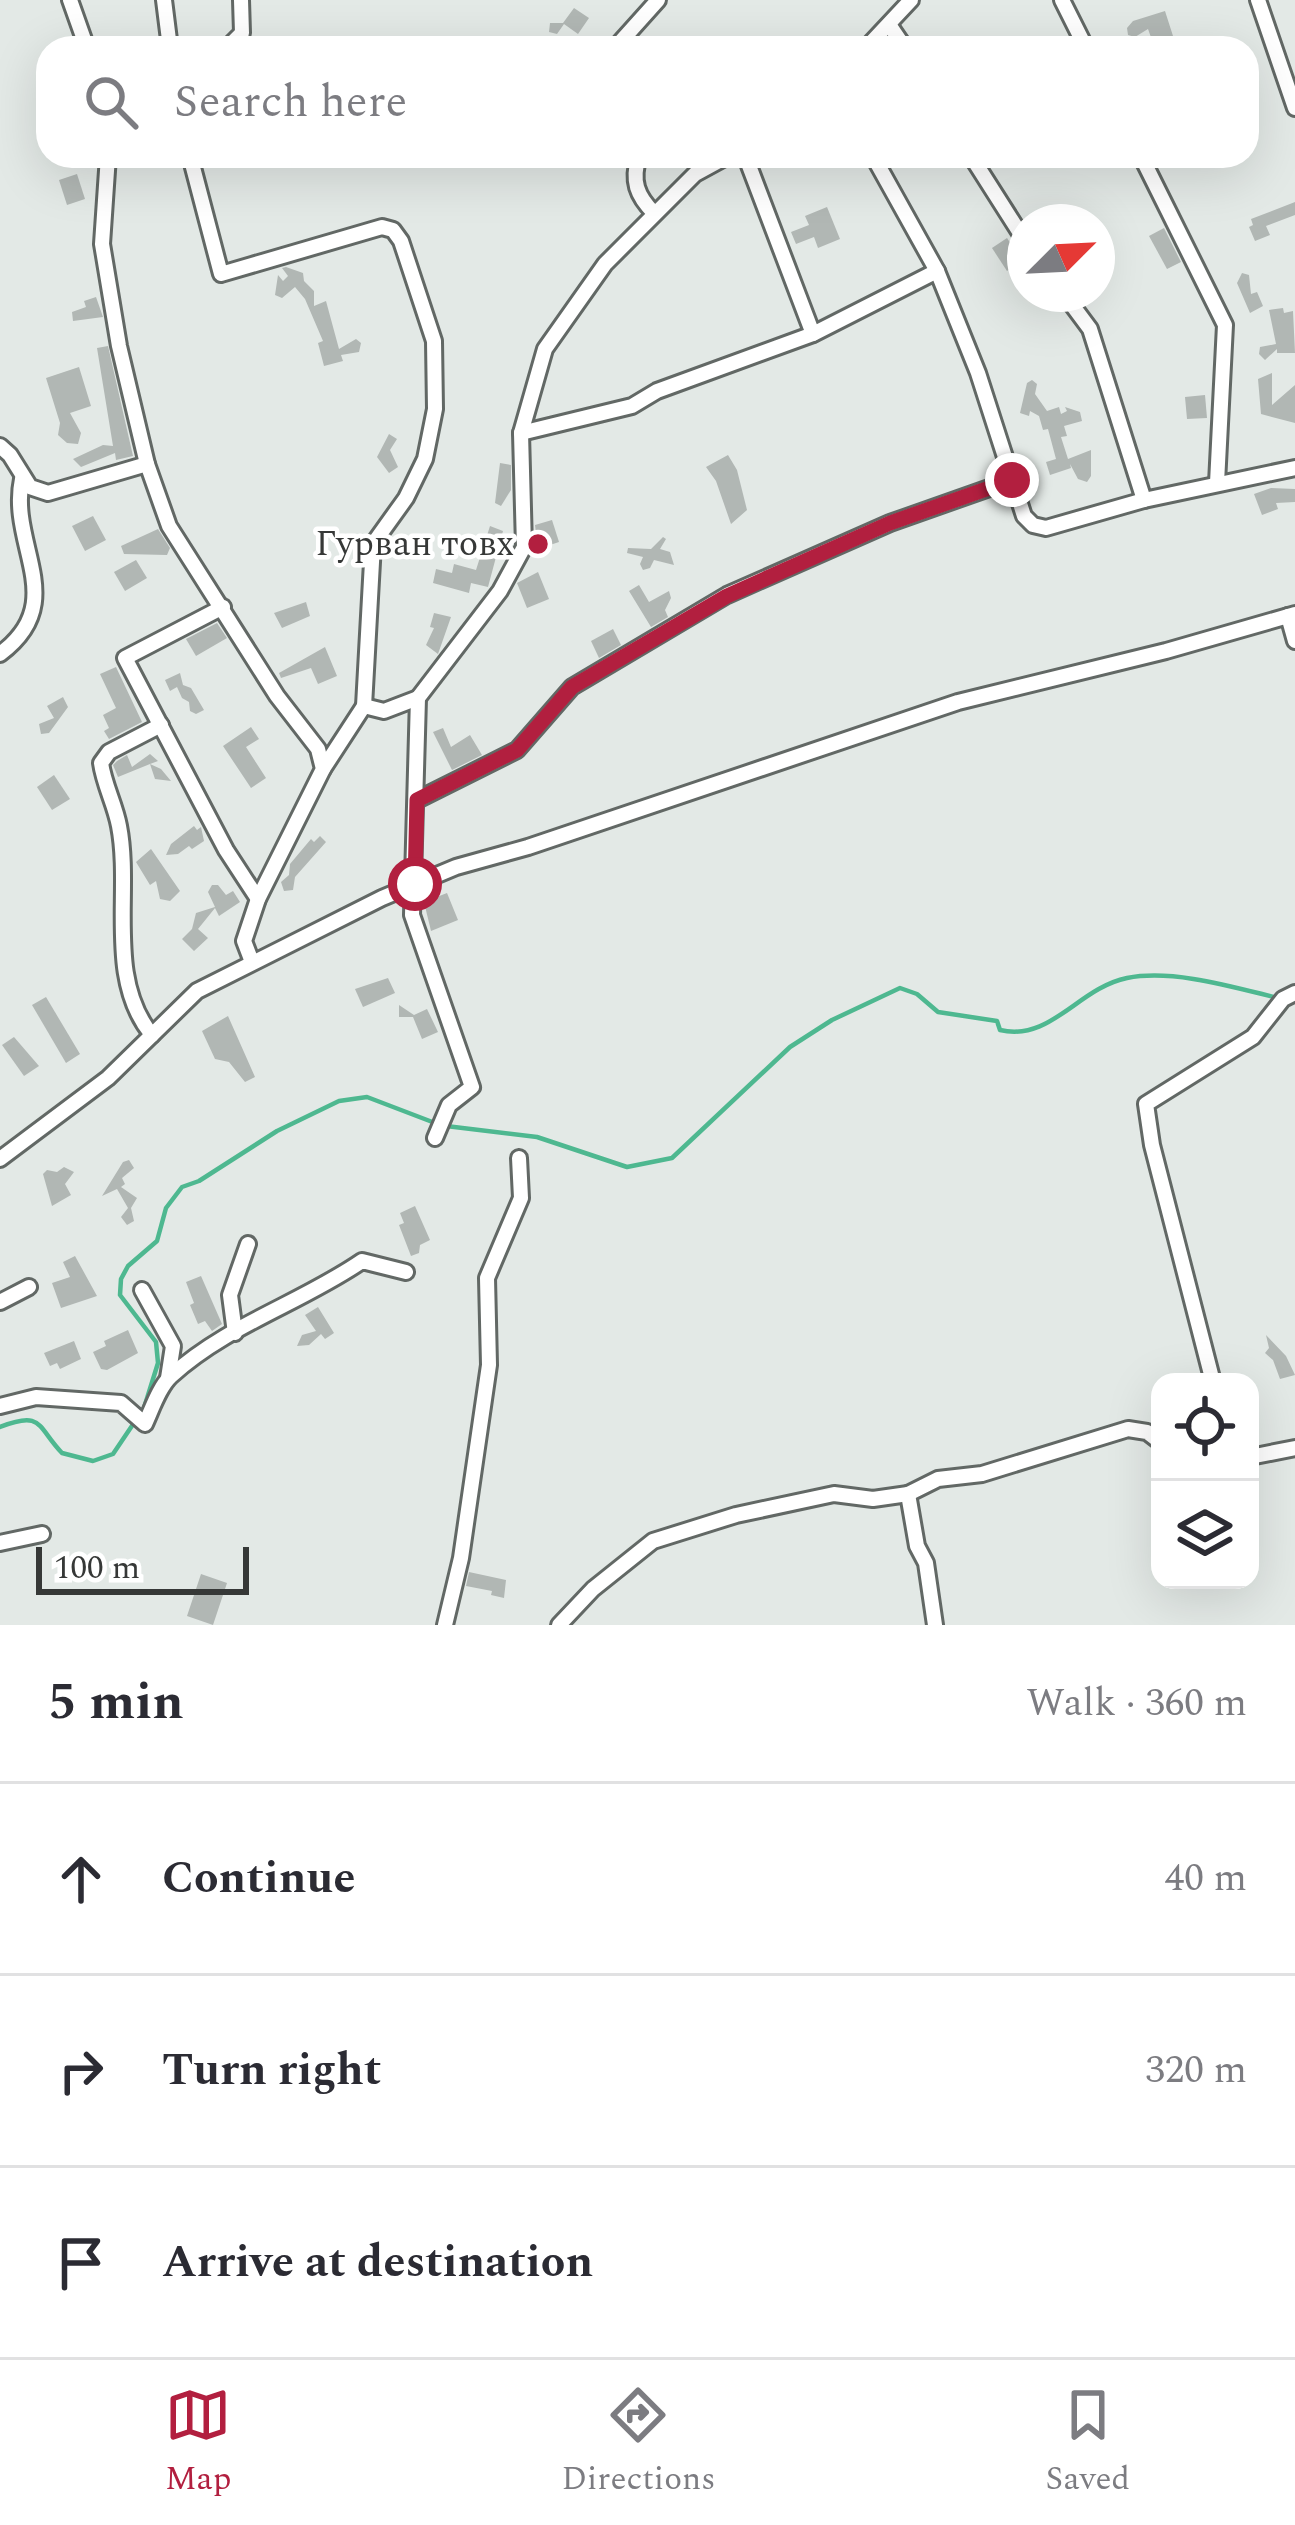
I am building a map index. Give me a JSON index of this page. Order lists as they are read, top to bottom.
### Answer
{
  "places": ["Гурван товх"],
  "scale_bar": "100 m",
  "north": "top right",
  "page": {
    "search": "Search here",
    "scale": "100 m",
    "heading": ["5 min", "Walk · 360 m"],
    "list": [
      ["Continue", "40 m"],
      ["Turn right", "320 m"],
      "Arrive at destination"
    ],
    "nav": ["Map", "Directions", "Saved"]
  }
}
